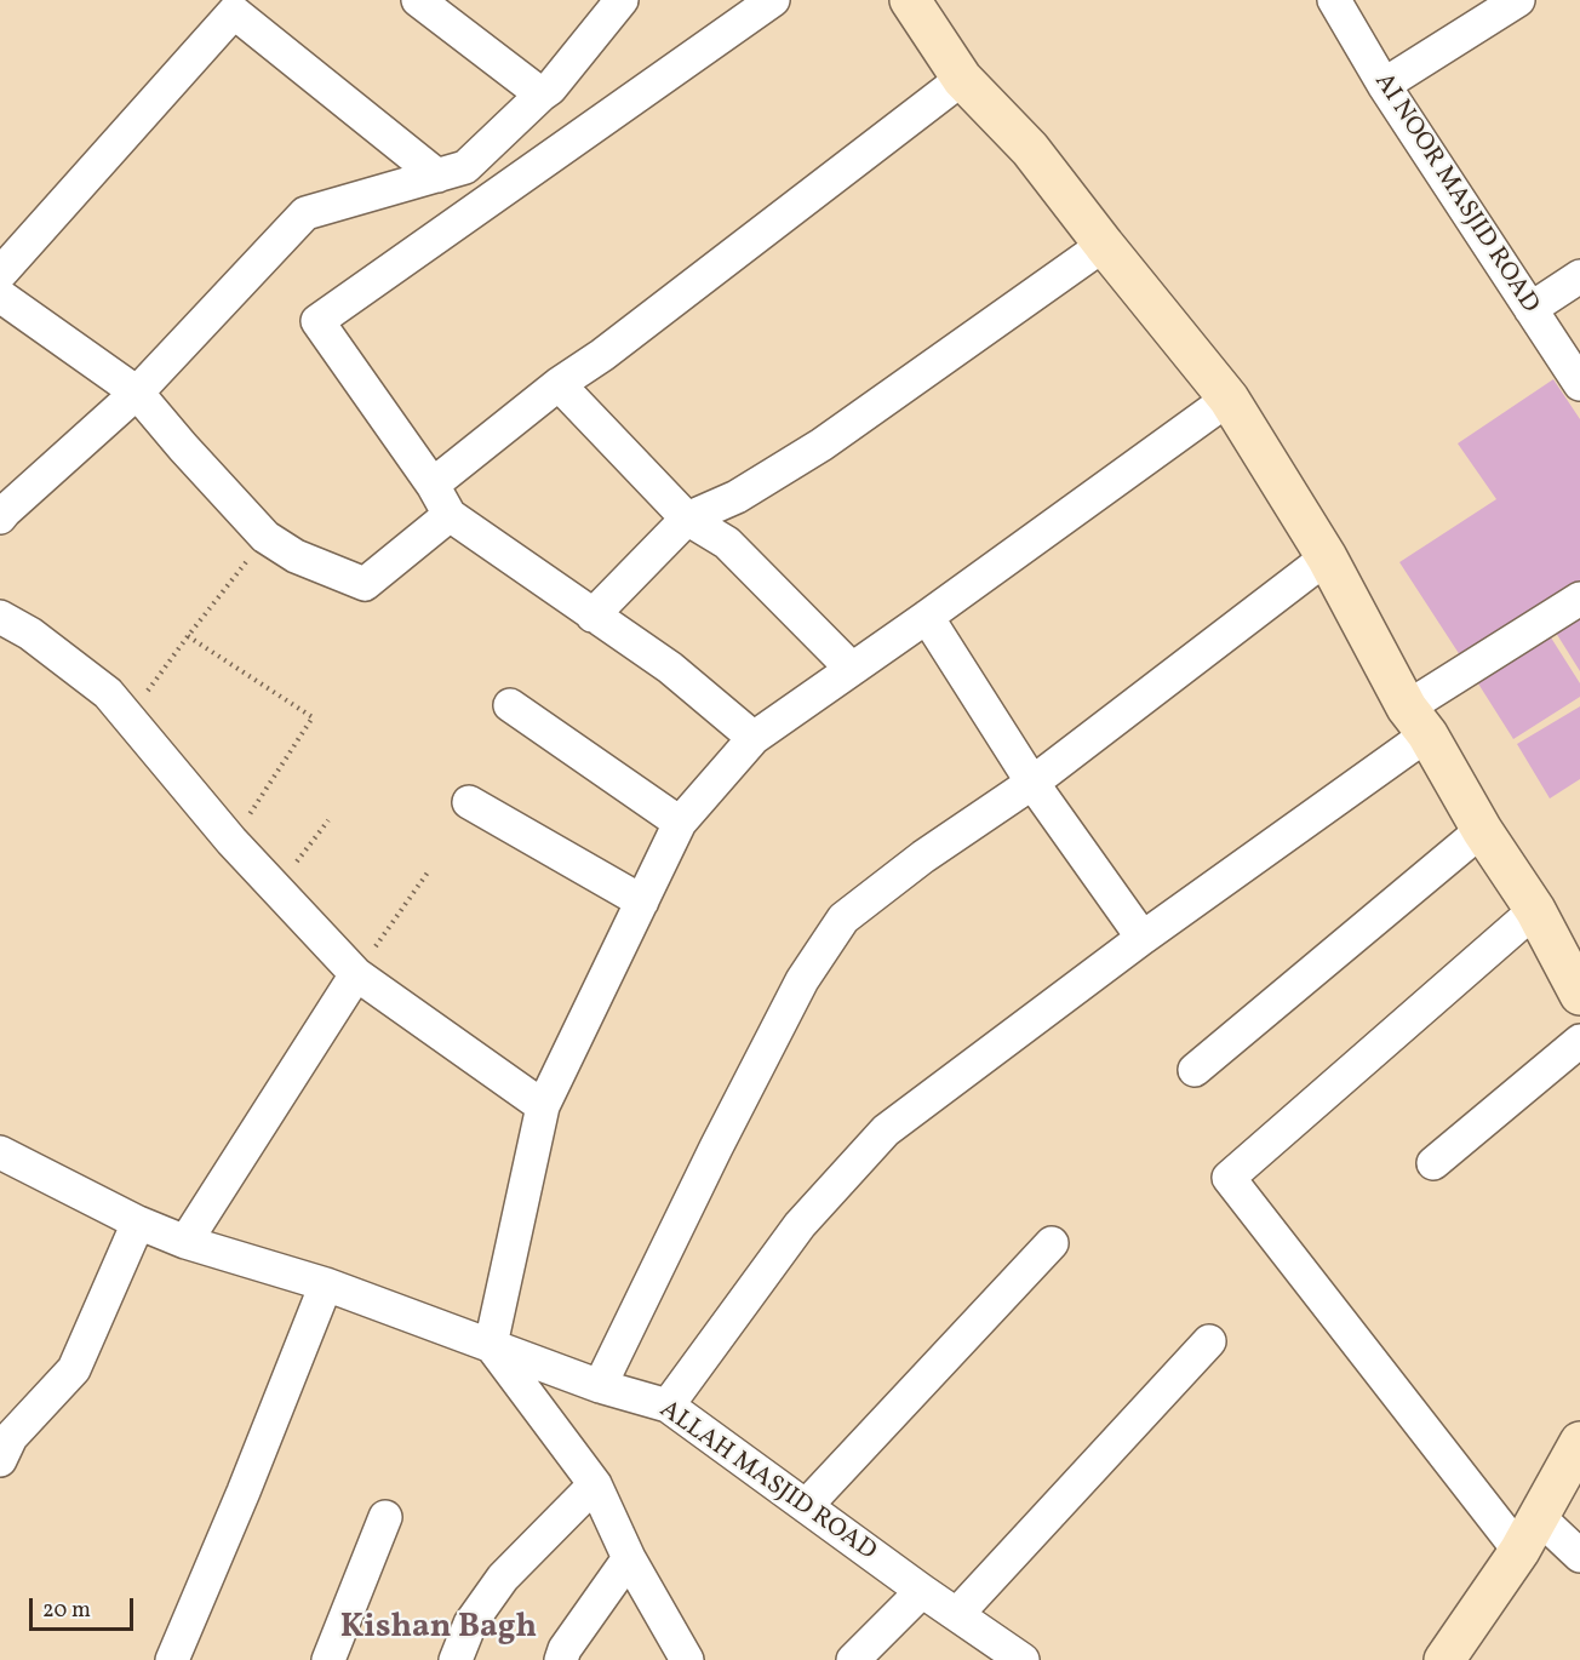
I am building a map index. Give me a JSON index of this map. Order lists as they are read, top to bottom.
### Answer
{
  "streets": {
    "street": ["AI NOOR MASJID ROAD", "ALLAH MASJID ROAD"]
  },
  "districts": ["Kishan Bagh"],
  "scale_bar": "20 m"
}
